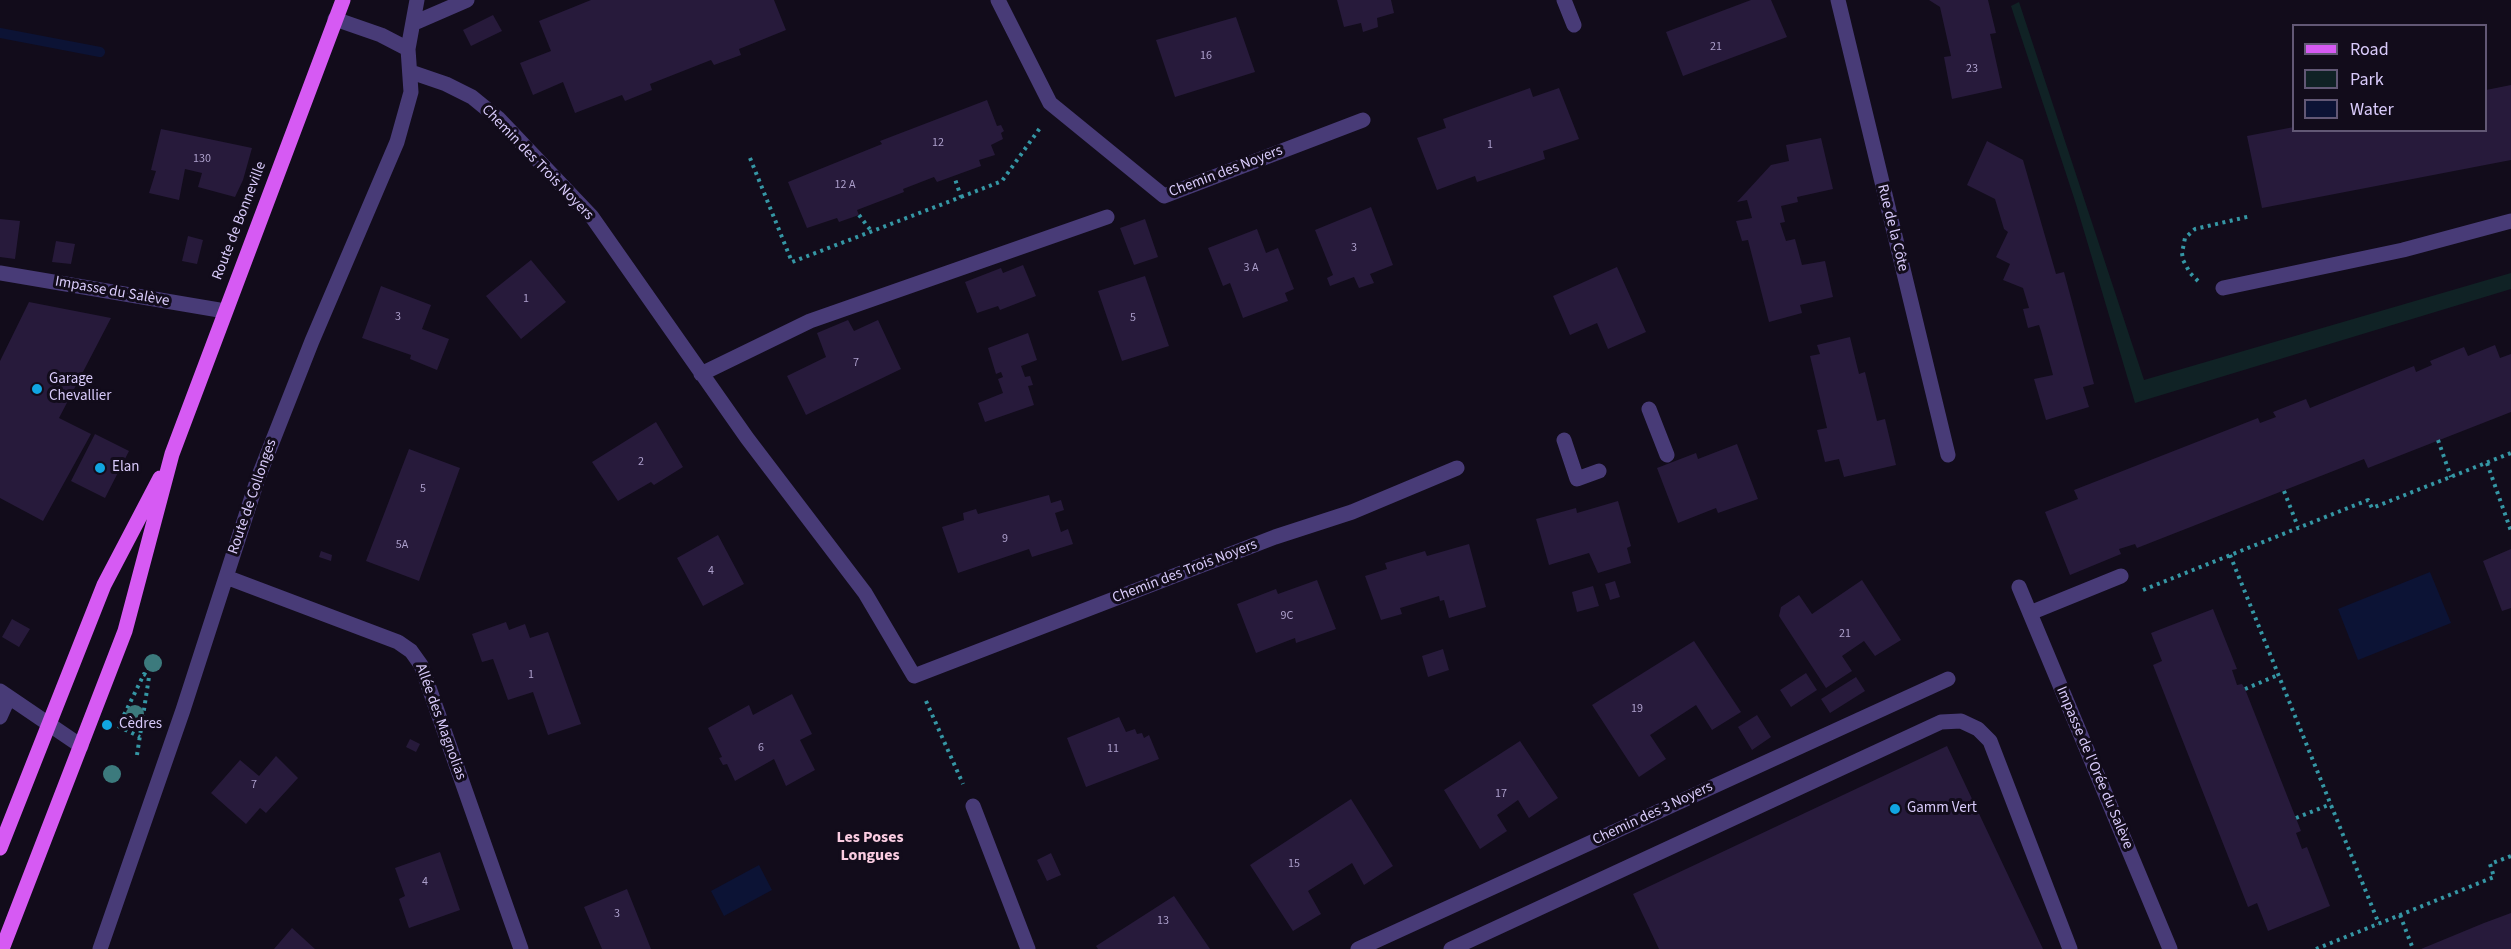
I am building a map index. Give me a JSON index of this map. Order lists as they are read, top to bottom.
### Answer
{
  "streets": {
    "main road": ["Route de Bonneville"],
    "street": [
      "Chemin des Trois Noyers",
      "Chemin des Noyers",
      "Rue de la Côte",
      "Impasse du Salève",
      "Route de Collonges",
      "Allée des Magnolias",
      "Impasse de l'Orée du Salève",
      "Chemin des 3 Noyers"
    ]
  },
  "crossings": [
    ["Chemin des Trois Noyers", "Route de Collonges"],
    ["Route de Bonneville", "Impasse du Salève"],
    ["Route de Collonges", "Allée des Magnolias"]
  ],
  "districts": ["Les Poses Longues"],
  "places": [
    "Garage Chevallier",
    "Elan",
    "Cèdres",
    "Gamm Vert"
  ],
  "house_numbers": [
    "21",
    "16",
    "23",
    "12",
    "1",
    "130",
    "12 A",
    "3",
    "3 A",
    "1",
    "3",
    "5",
    "7",
    "2",
    "5",
    "9",
    "5A",
    "4",
    "9C",
    "21",
    "1",
    "19",
    "6",
    "11",
    "7",
    "17",
    "15",
    "4",
    "3",
    "13"
  ],
  "legend": ["Road", "Park", "Water"]
}
